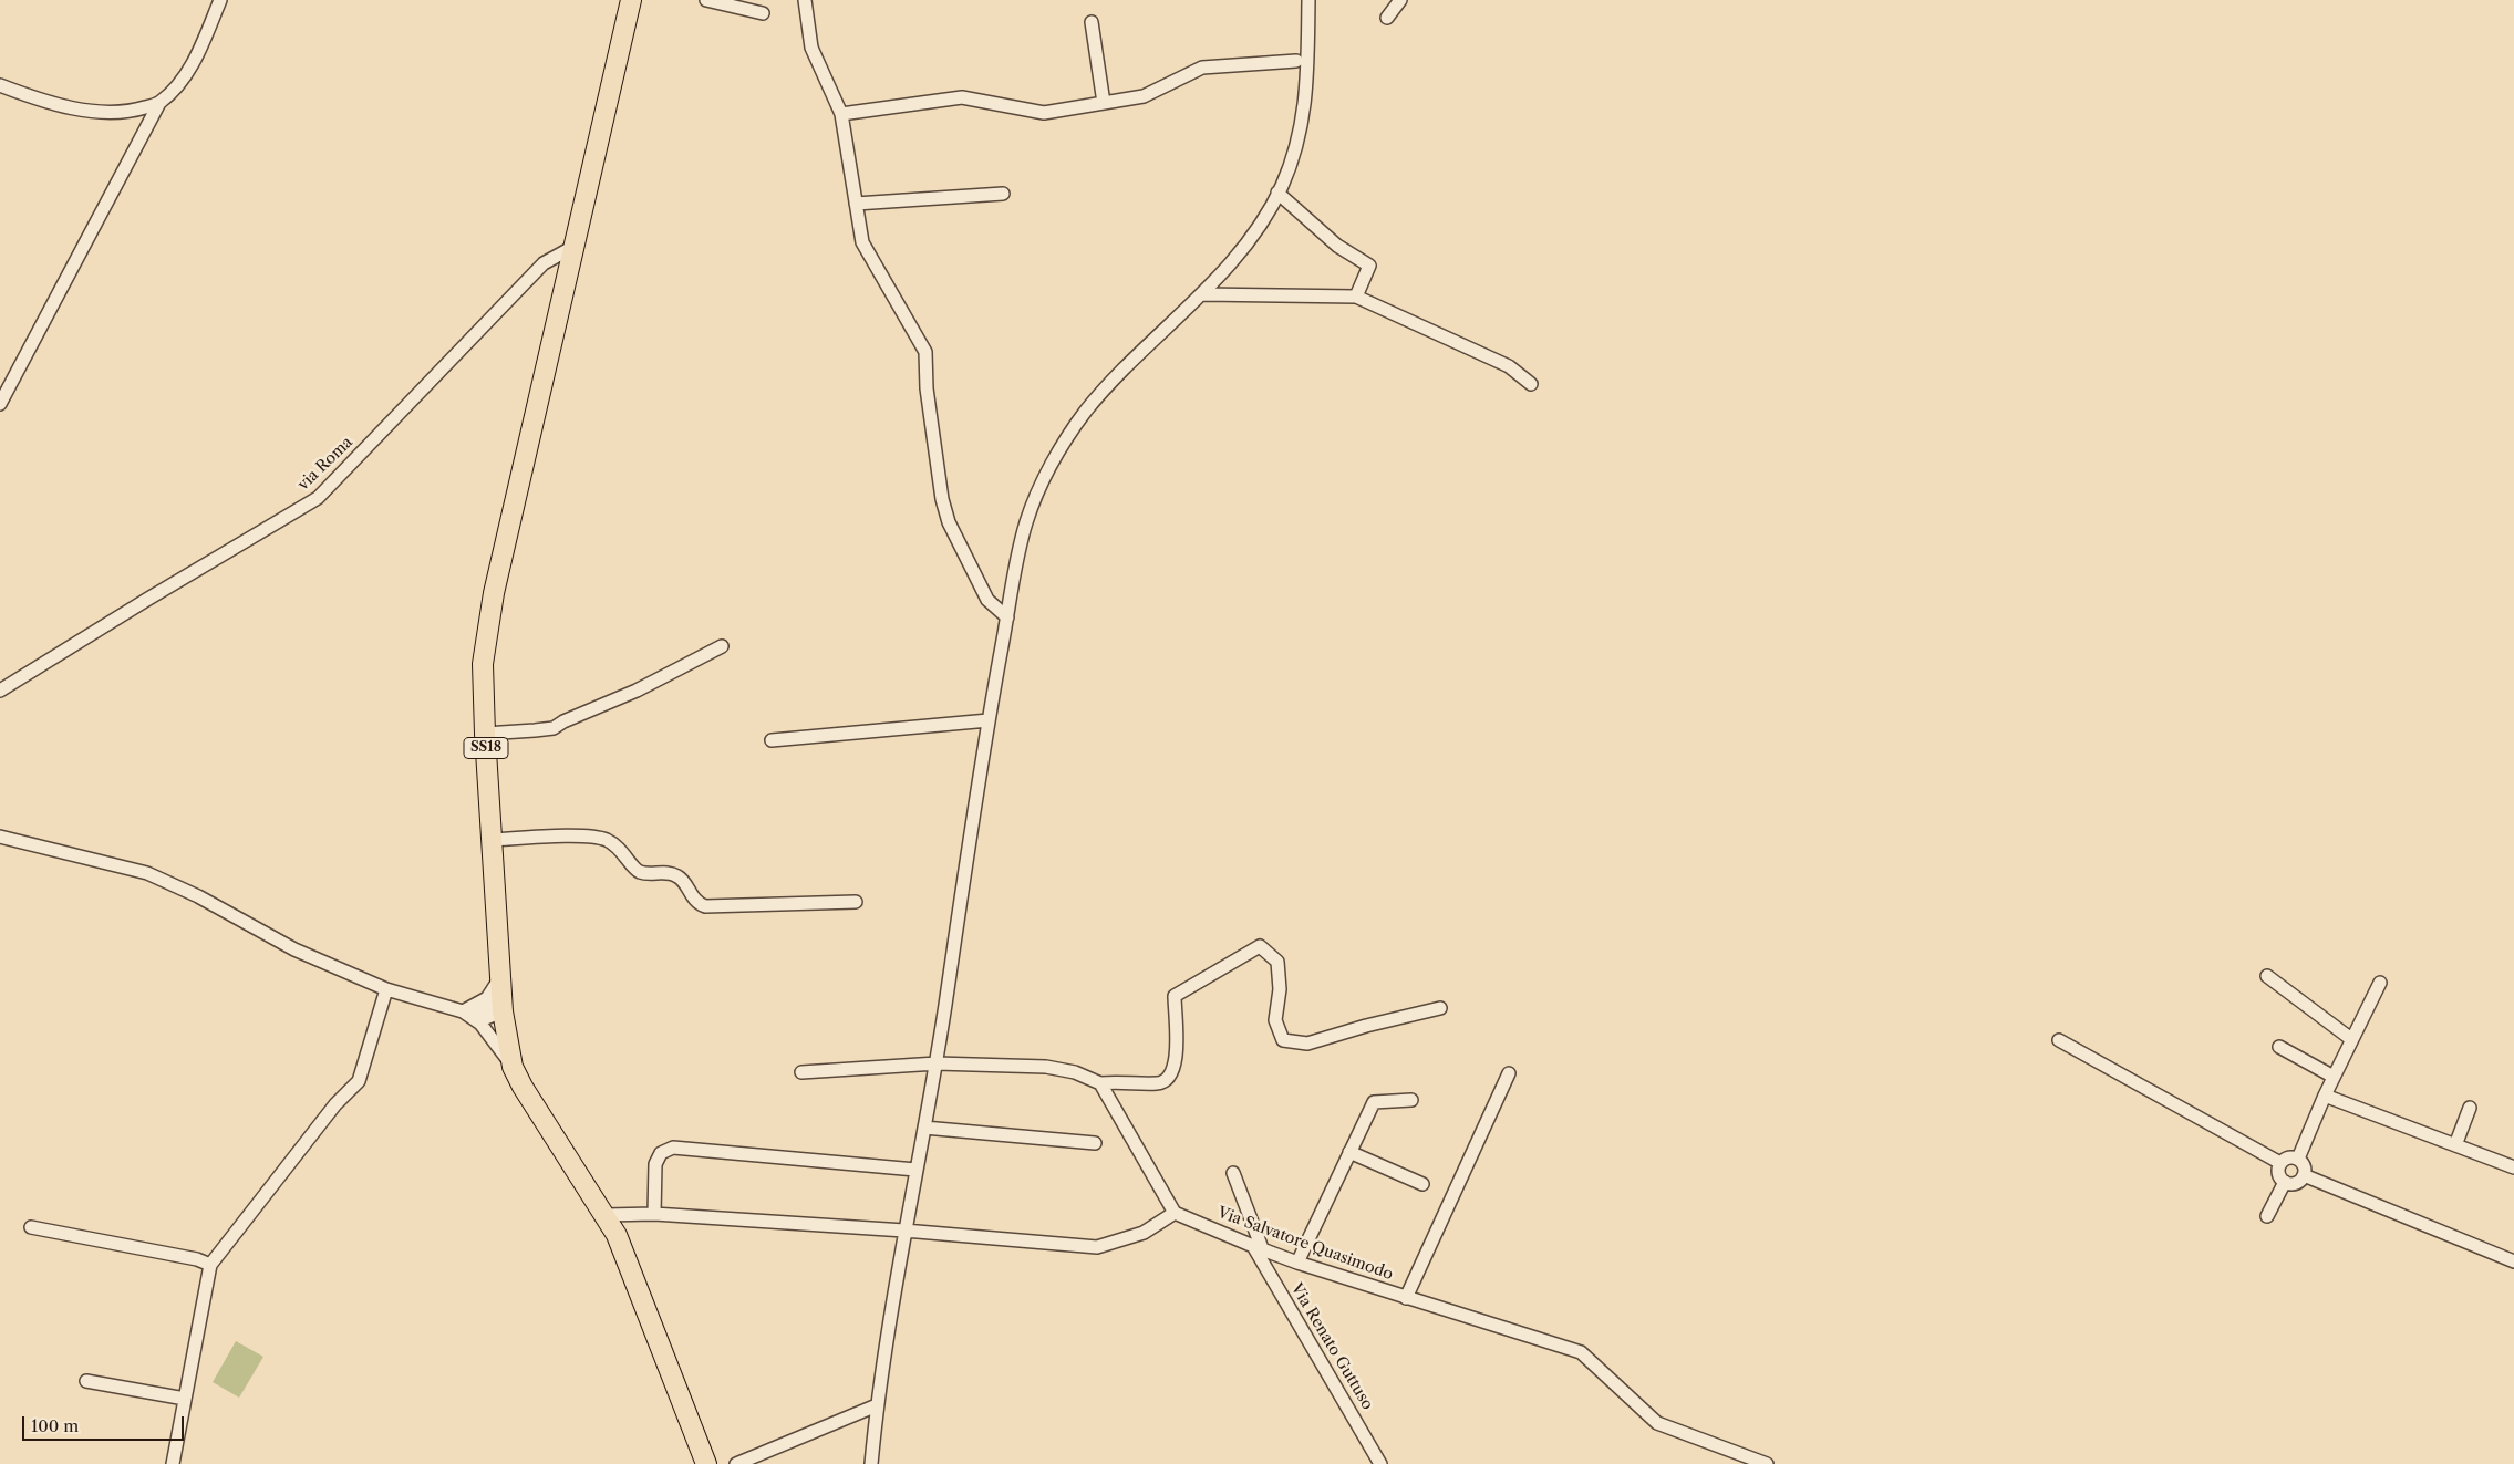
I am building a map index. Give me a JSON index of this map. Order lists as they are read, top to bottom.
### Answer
{
  "streets": {
    "main road": ["SS18"],
    "street": ["via Roma", "Via Salvatore Quasimodo", "Via Renato Guttuso"]
  },
  "crossings": [
    ["via Roma", "SS18"],
    ["Via Salvatore Quasimodo", "Via Renato Guttuso"]
  ],
  "scale_bar": "100 m"
}
